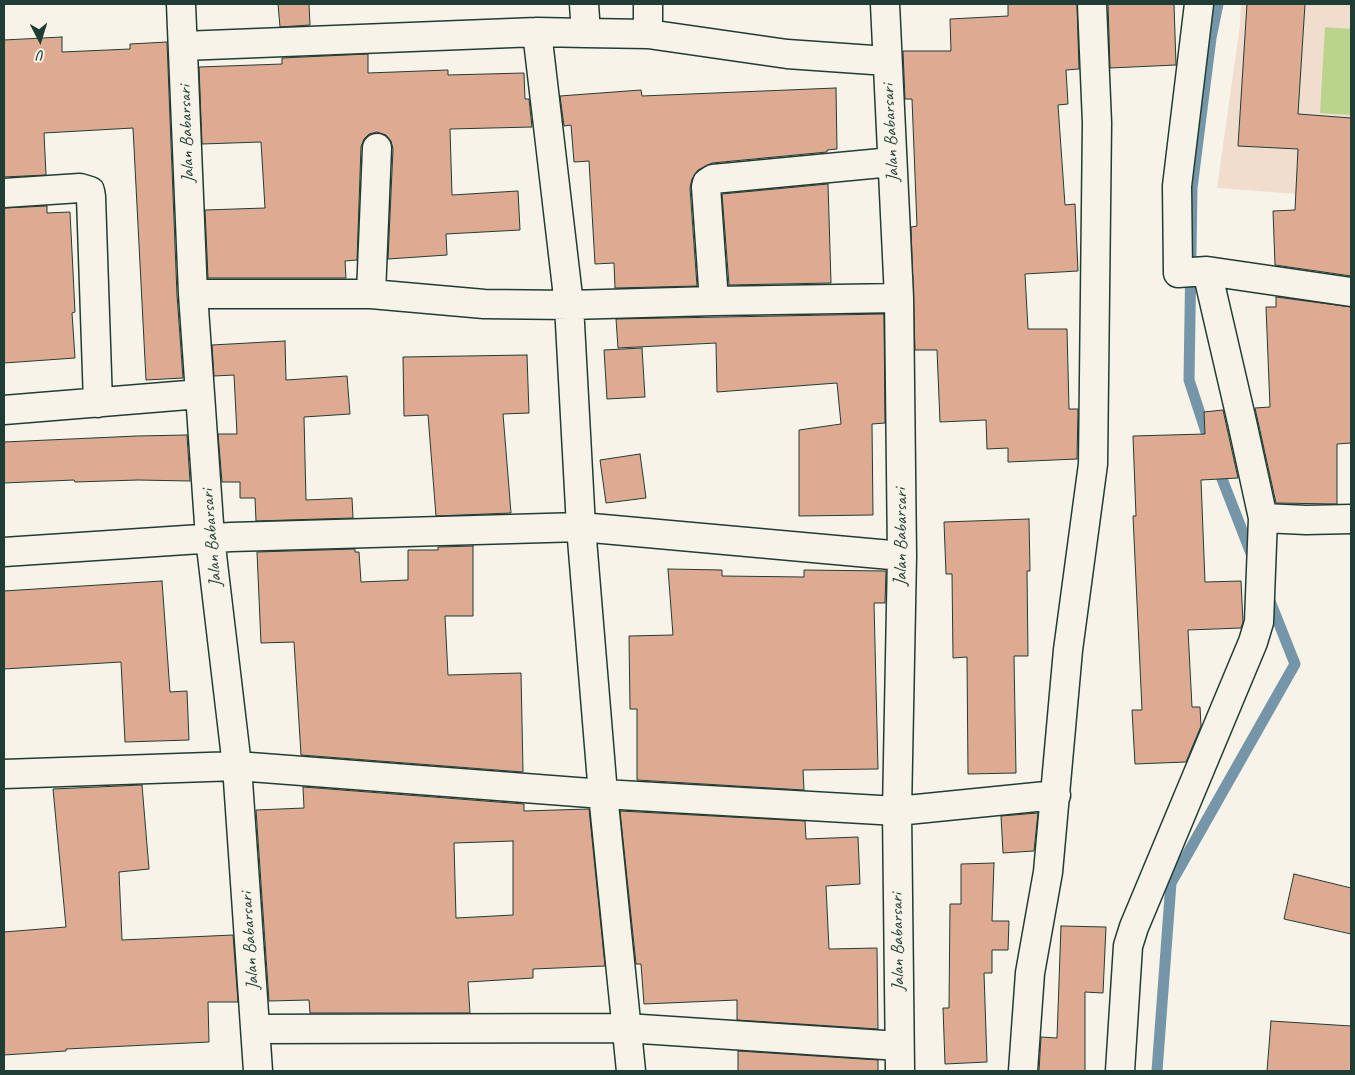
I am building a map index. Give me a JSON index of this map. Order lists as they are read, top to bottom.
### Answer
{
  "streets": {
    "street": ["Jalan Babarsari"]
  },
  "north": "bottom"
}
